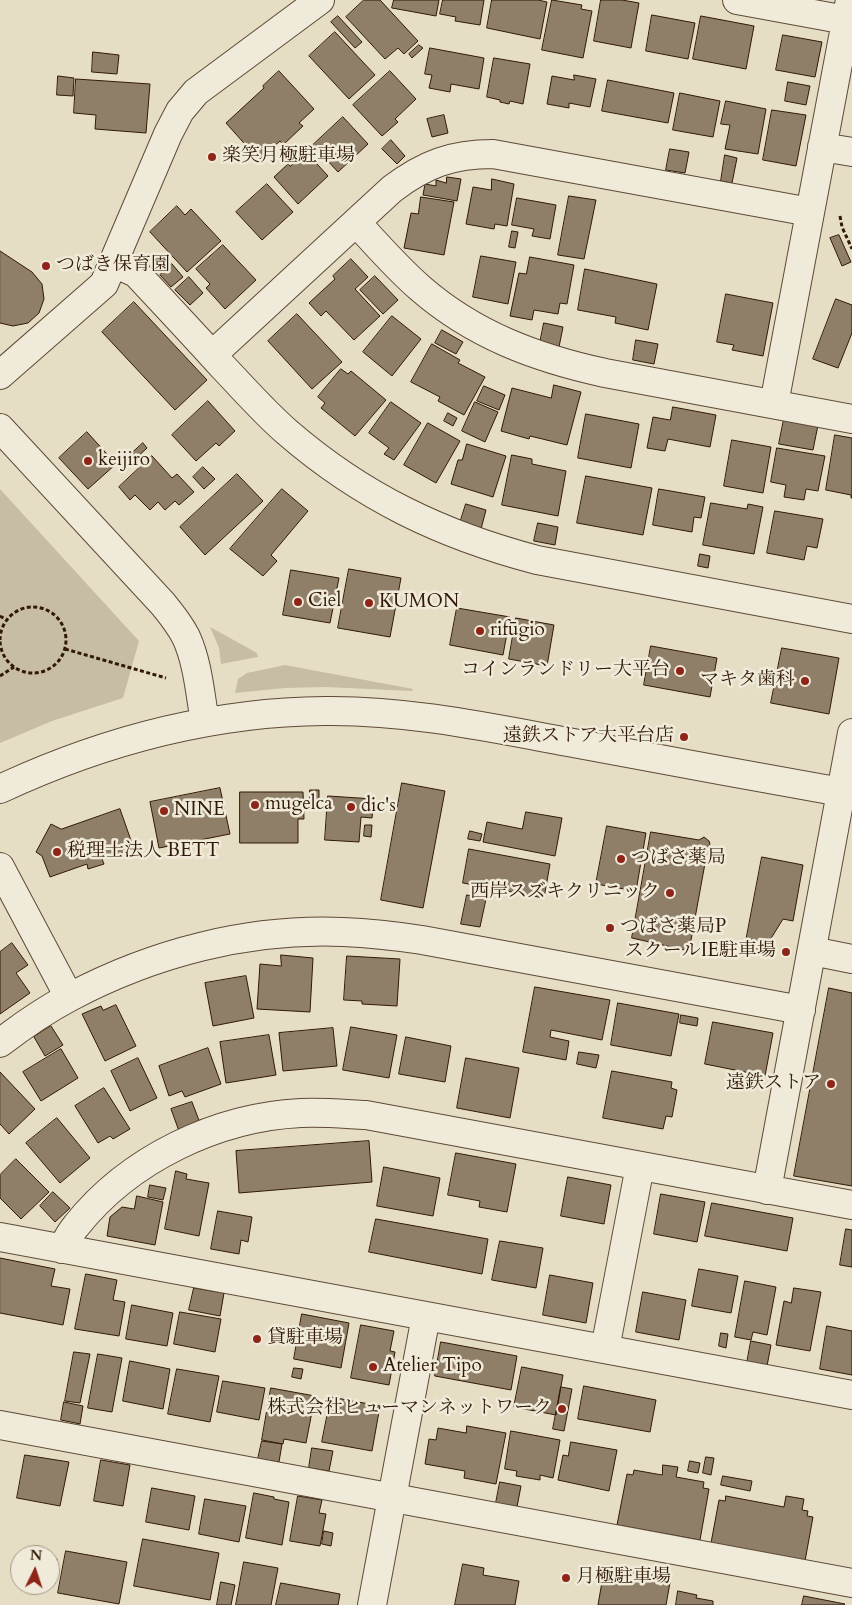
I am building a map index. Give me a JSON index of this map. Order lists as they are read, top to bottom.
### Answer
{
  "places": [
    "楽笑月極駐車場",
    "つばき保育園",
    "keijiro",
    "Ciel",
    "KUMON",
    "rifūgio",
    "コインランドリー大平台",
    "マキタ歯科",
    "遠鉄ストア大平台店",
    "mugelca",
    "dic's",
    "NINE",
    "税理士法人 BETT",
    "つばさ薬局",
    "西岸スズキクリニック",
    "つばさ薬局P",
    "スクールIE駐車場",
    "遠鉄ストア",
    "貸駐車場",
    "Atelier Tipo",
    "株式会社ヒューマンネットワーク",
    "月極駐車場"
  ],
  "north": "top"
}
